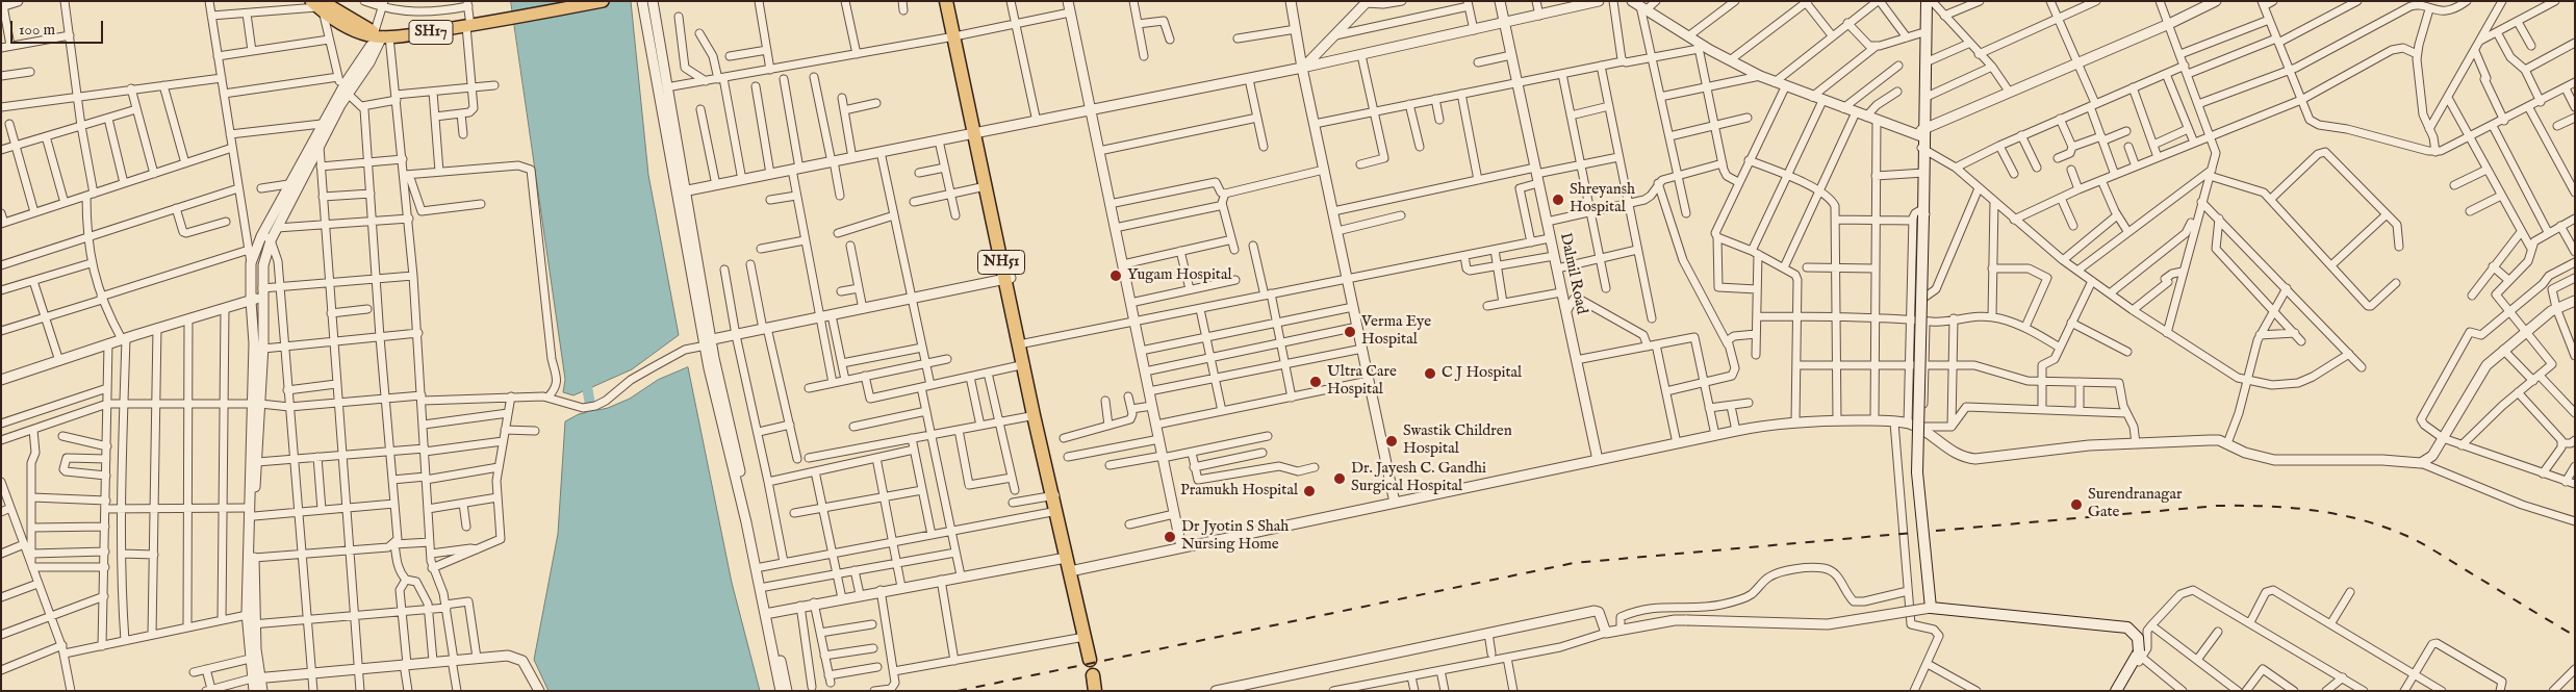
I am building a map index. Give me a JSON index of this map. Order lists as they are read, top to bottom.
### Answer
{
  "streets": {
    "highway": ["NH51"],
    "main road": ["SH17"],
    "street": ["Dalmil Road"]
  },
  "places": [
    "Shreyansh Hospital",
    "Yugam Hospital",
    "Verma Eye Hospital",
    "C J Hospital",
    "Ultra Care Hospital",
    "Swastik Children Hospital",
    "Dr. Jayesh C. Gandhi Surgical Hospital",
    "Pramukh Hospital",
    "Surendranagar Gate",
    "Dr Jyotin S Shah Nursing Home"
  ],
  "scale_bar": "100 m"
}
